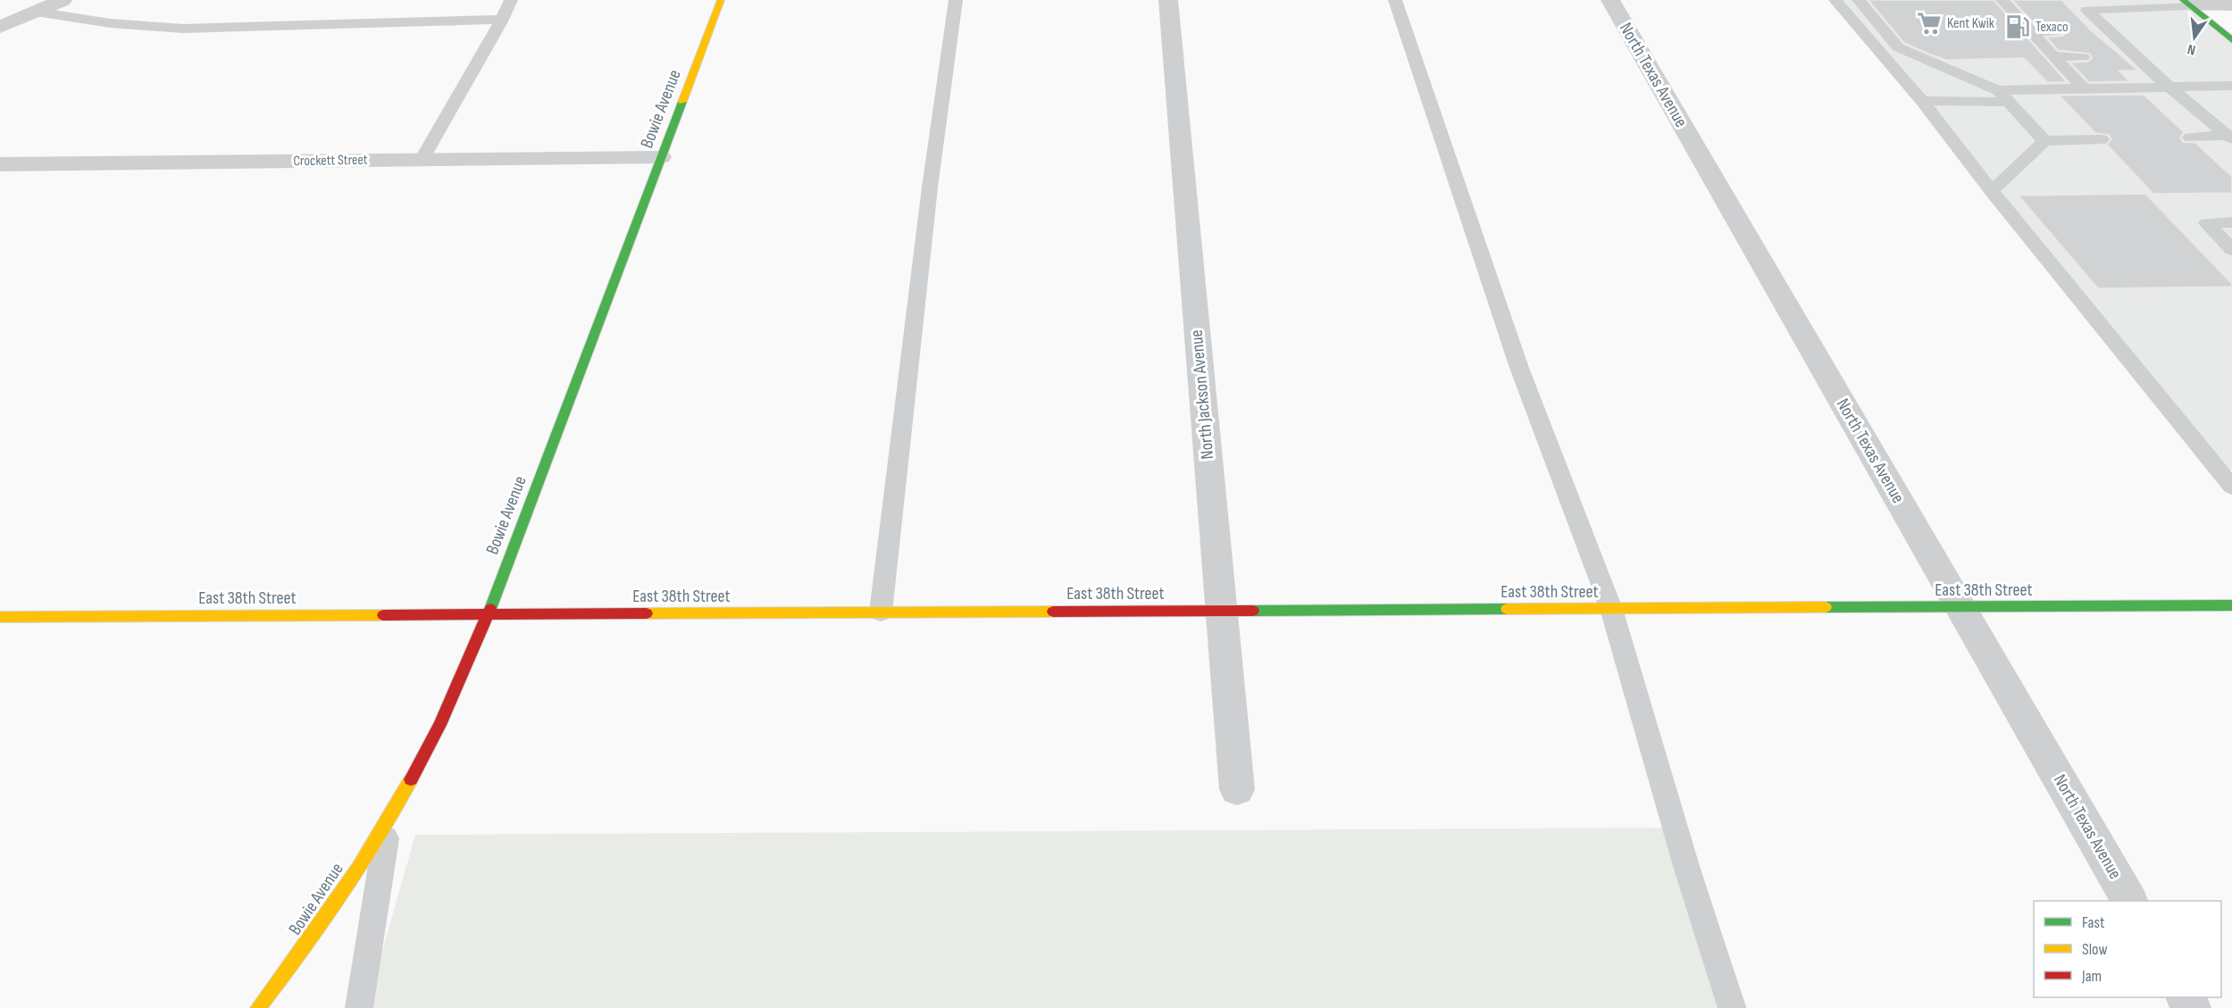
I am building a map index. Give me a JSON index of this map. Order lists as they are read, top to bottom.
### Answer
{
  "streets": {
    "street": [
      "North Texas Avenue",
      "Bowie Avenue",
      "Crockett Street",
      "North Jackson Avenue",
      "East 38th Street"
    ]
  },
  "crossings": [
    ["North Texas Avenue", "East 38th Street"],
    ["Bowie Avenue", "Crockett Street"],
    ["Bowie Avenue", "East 38th Street"],
    ["North Jackson Avenue", "East 38th Street"]
  ],
  "places": {
    "supermarket": ["Kent Kwik"],
    "fuel station": ["Texaco"]
  },
  "legend": ["Fast", "Slow", "Jam"],
  "north": "bottom"
}
